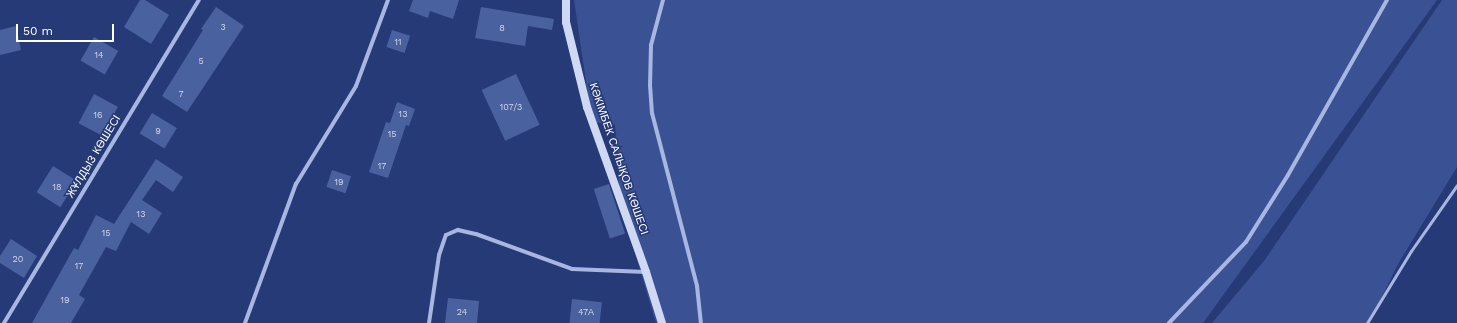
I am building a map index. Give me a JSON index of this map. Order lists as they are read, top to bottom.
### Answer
{
  "streets": {
    "street": ["ЖҰЛДЫЗ КӨШЕСІ", "КӘКІМБЕК САЛЫҚОВ КӨШЕСІ"]
  },
  "house_numbers": [
    "3",
    "8",
    "11",
    "14",
    "5",
    "7",
    "107/3",
    "13",
    "16",
    "9",
    "15",
    "17",
    "19",
    "18",
    "13",
    "15",
    "20",
    "17",
    "19",
    "24",
    "47А"
  ],
  "scale_bar": "50 m"
}
